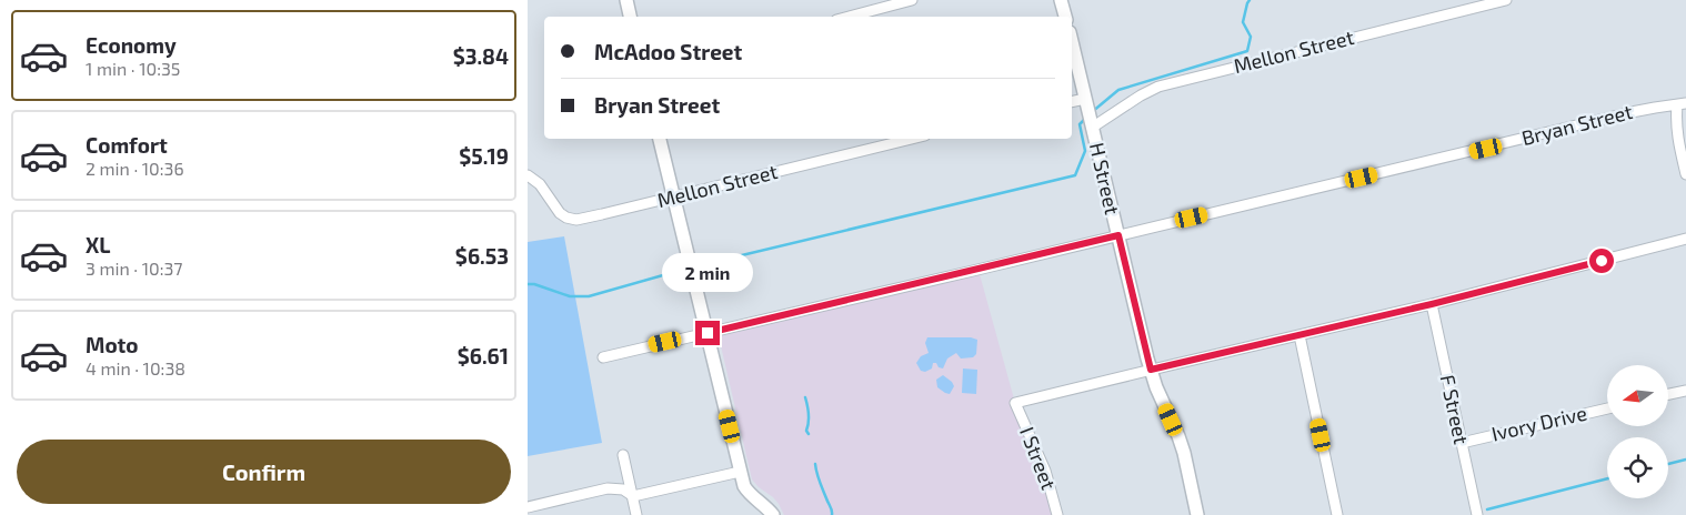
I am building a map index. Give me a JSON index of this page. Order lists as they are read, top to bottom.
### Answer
{
  "streets": {
    "street": [
      "Mellon Street",
      "Bryan Street",
      "H Street",
      "F Street",
      "Ivory Drive",
      "I Street"
    ]
  },
  "crossings": [
    ["Mellon Street", "H Street"],
    ["Bryan Street", "H Street"],
    ["H Street", "I Street"],
    ["F Street", "Ivory Drive"]
  ],
  "north": "left",
  "page": {
    "list": [
      {
        "name": "Economy",
        "note": "1 min · 10:35",
        "value": "$3.84"
      },
      {
        "name": "Comfort",
        "note": "2 min · 10:36",
        "value": "$5.19"
      },
      {
        "name": "XL",
        "note": "3 min · 10:37",
        "value": "$6.53"
      },
      {
        "name": "Moto",
        "note": "4 min · 10:38",
        "value": "$6.61"
      }
    ],
    "banner": ["McAdoo Street", "Bryan Street"],
    "bubble": "2 min",
    "buttons": "Confirm"
  }
}
